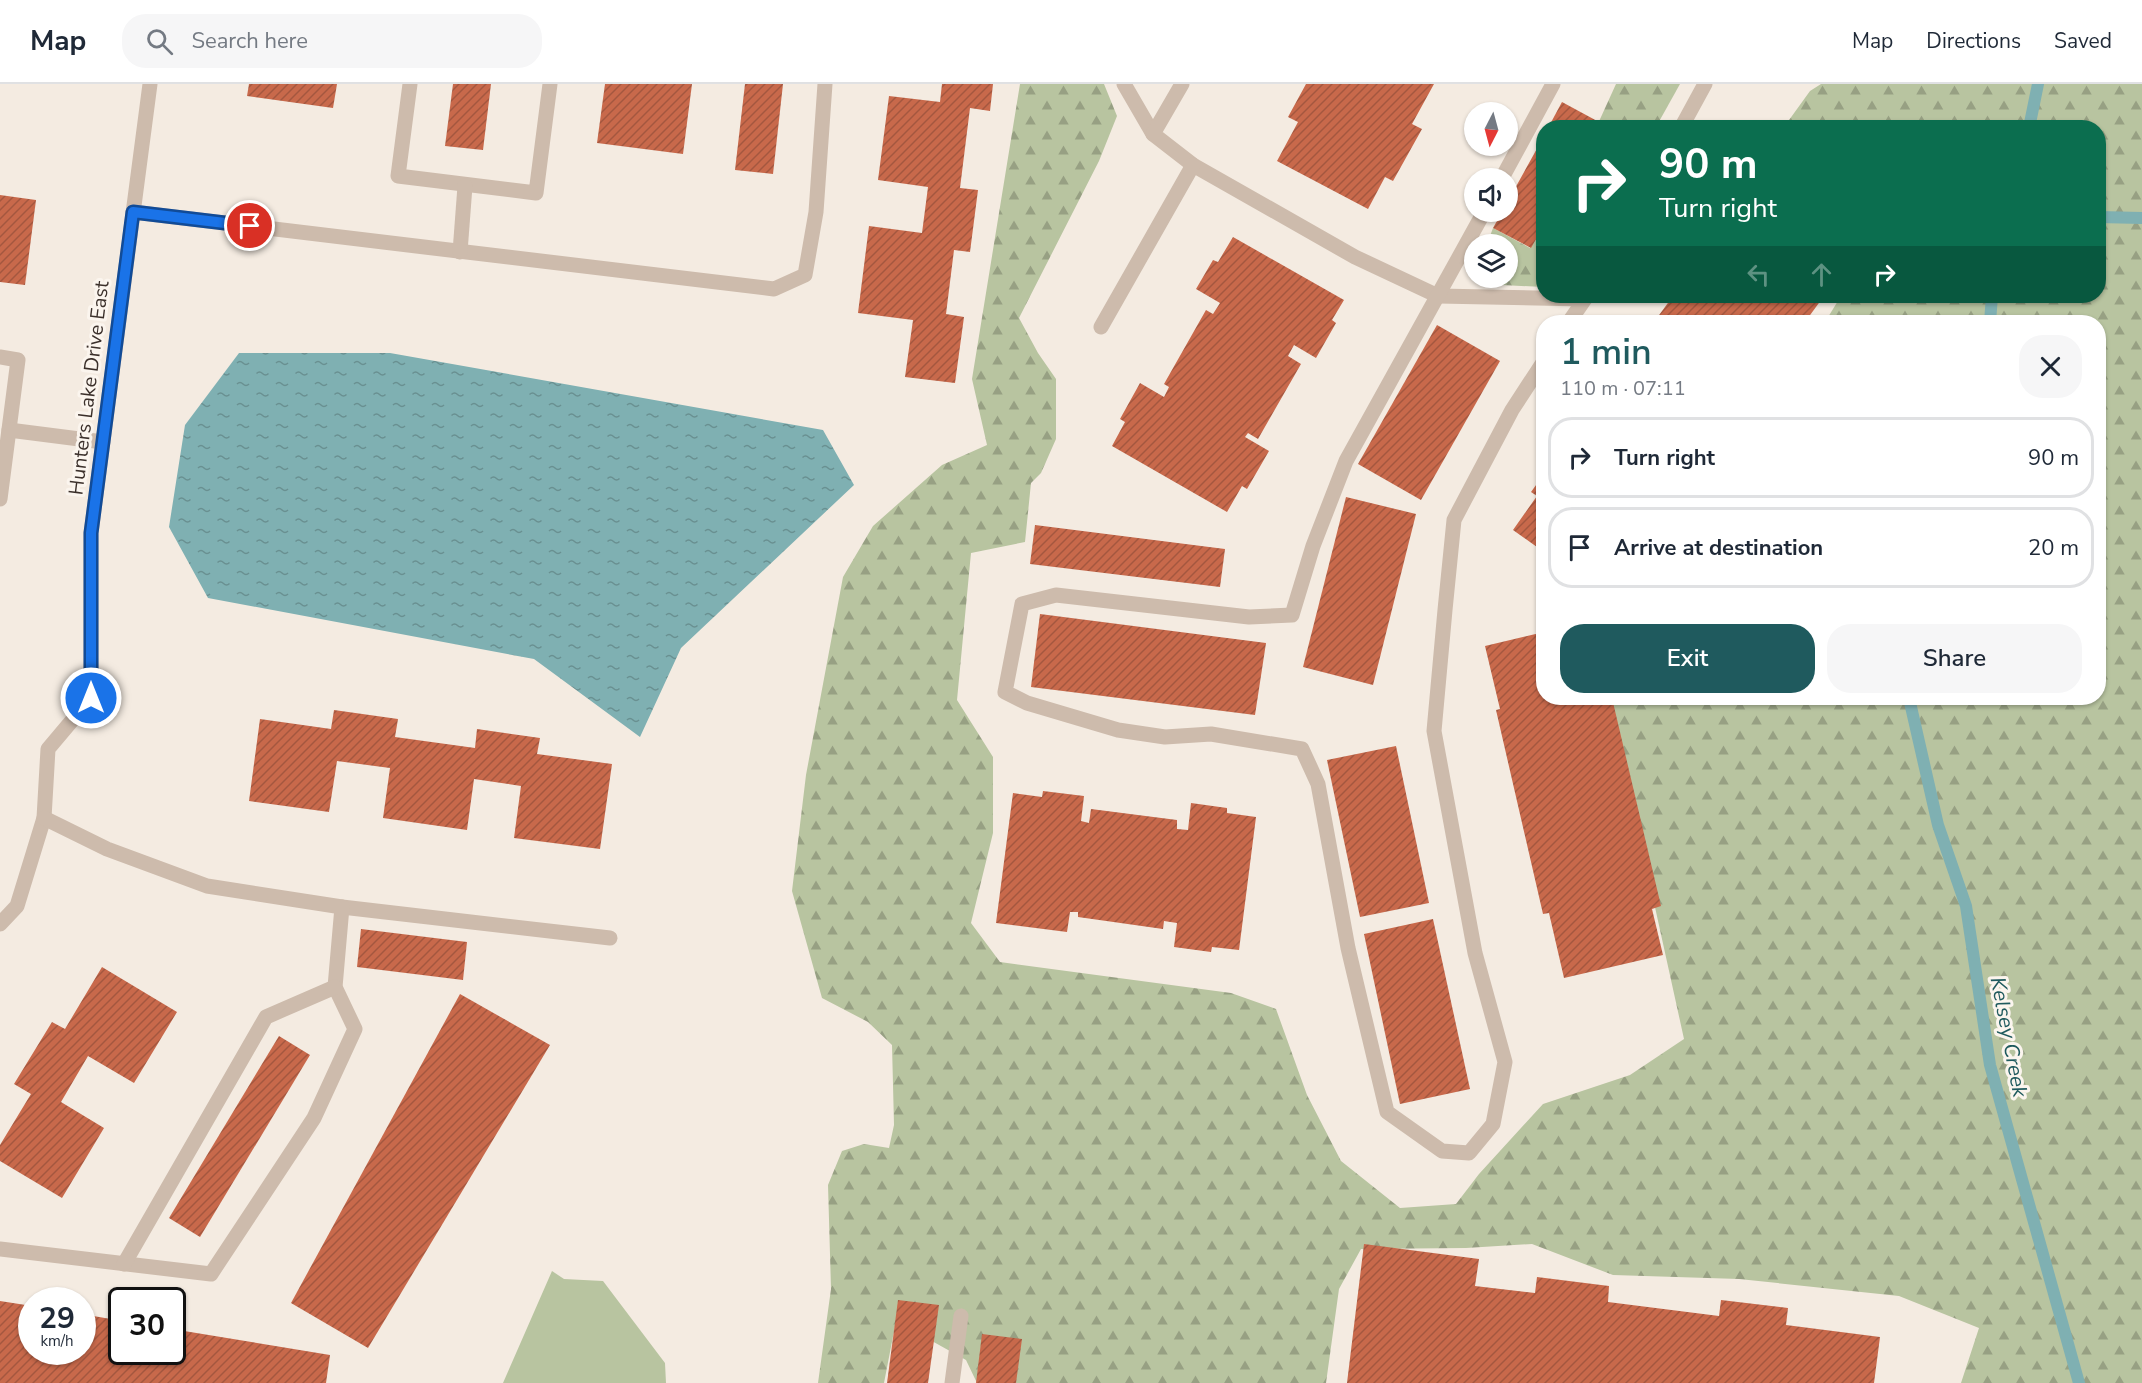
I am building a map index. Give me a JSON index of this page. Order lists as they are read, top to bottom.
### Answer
{
  "streets": {
    "street": ["Hunters Lake Drive East"]
  },
  "water": ["Kelsey Creek"],
  "north": "bottom",
  "page": {
    "header": "Map",
    "search": "Search here",
    "nav": ["Map", "Directions", "Saved"],
    "turn": ["90 m", "Turn right"],
    "heading": ["1 min", "110 m · 07:11"],
    "list": [
      {
        "name": "Turn right",
        "value": "90 m"
      },
      {
        "name": "Arrive at destination",
        "value": "20 m"
      }
    ],
    "buttons": ["Exit", "Share"],
    "speed": "29 km/h",
    "limit": "30"
  }
}
